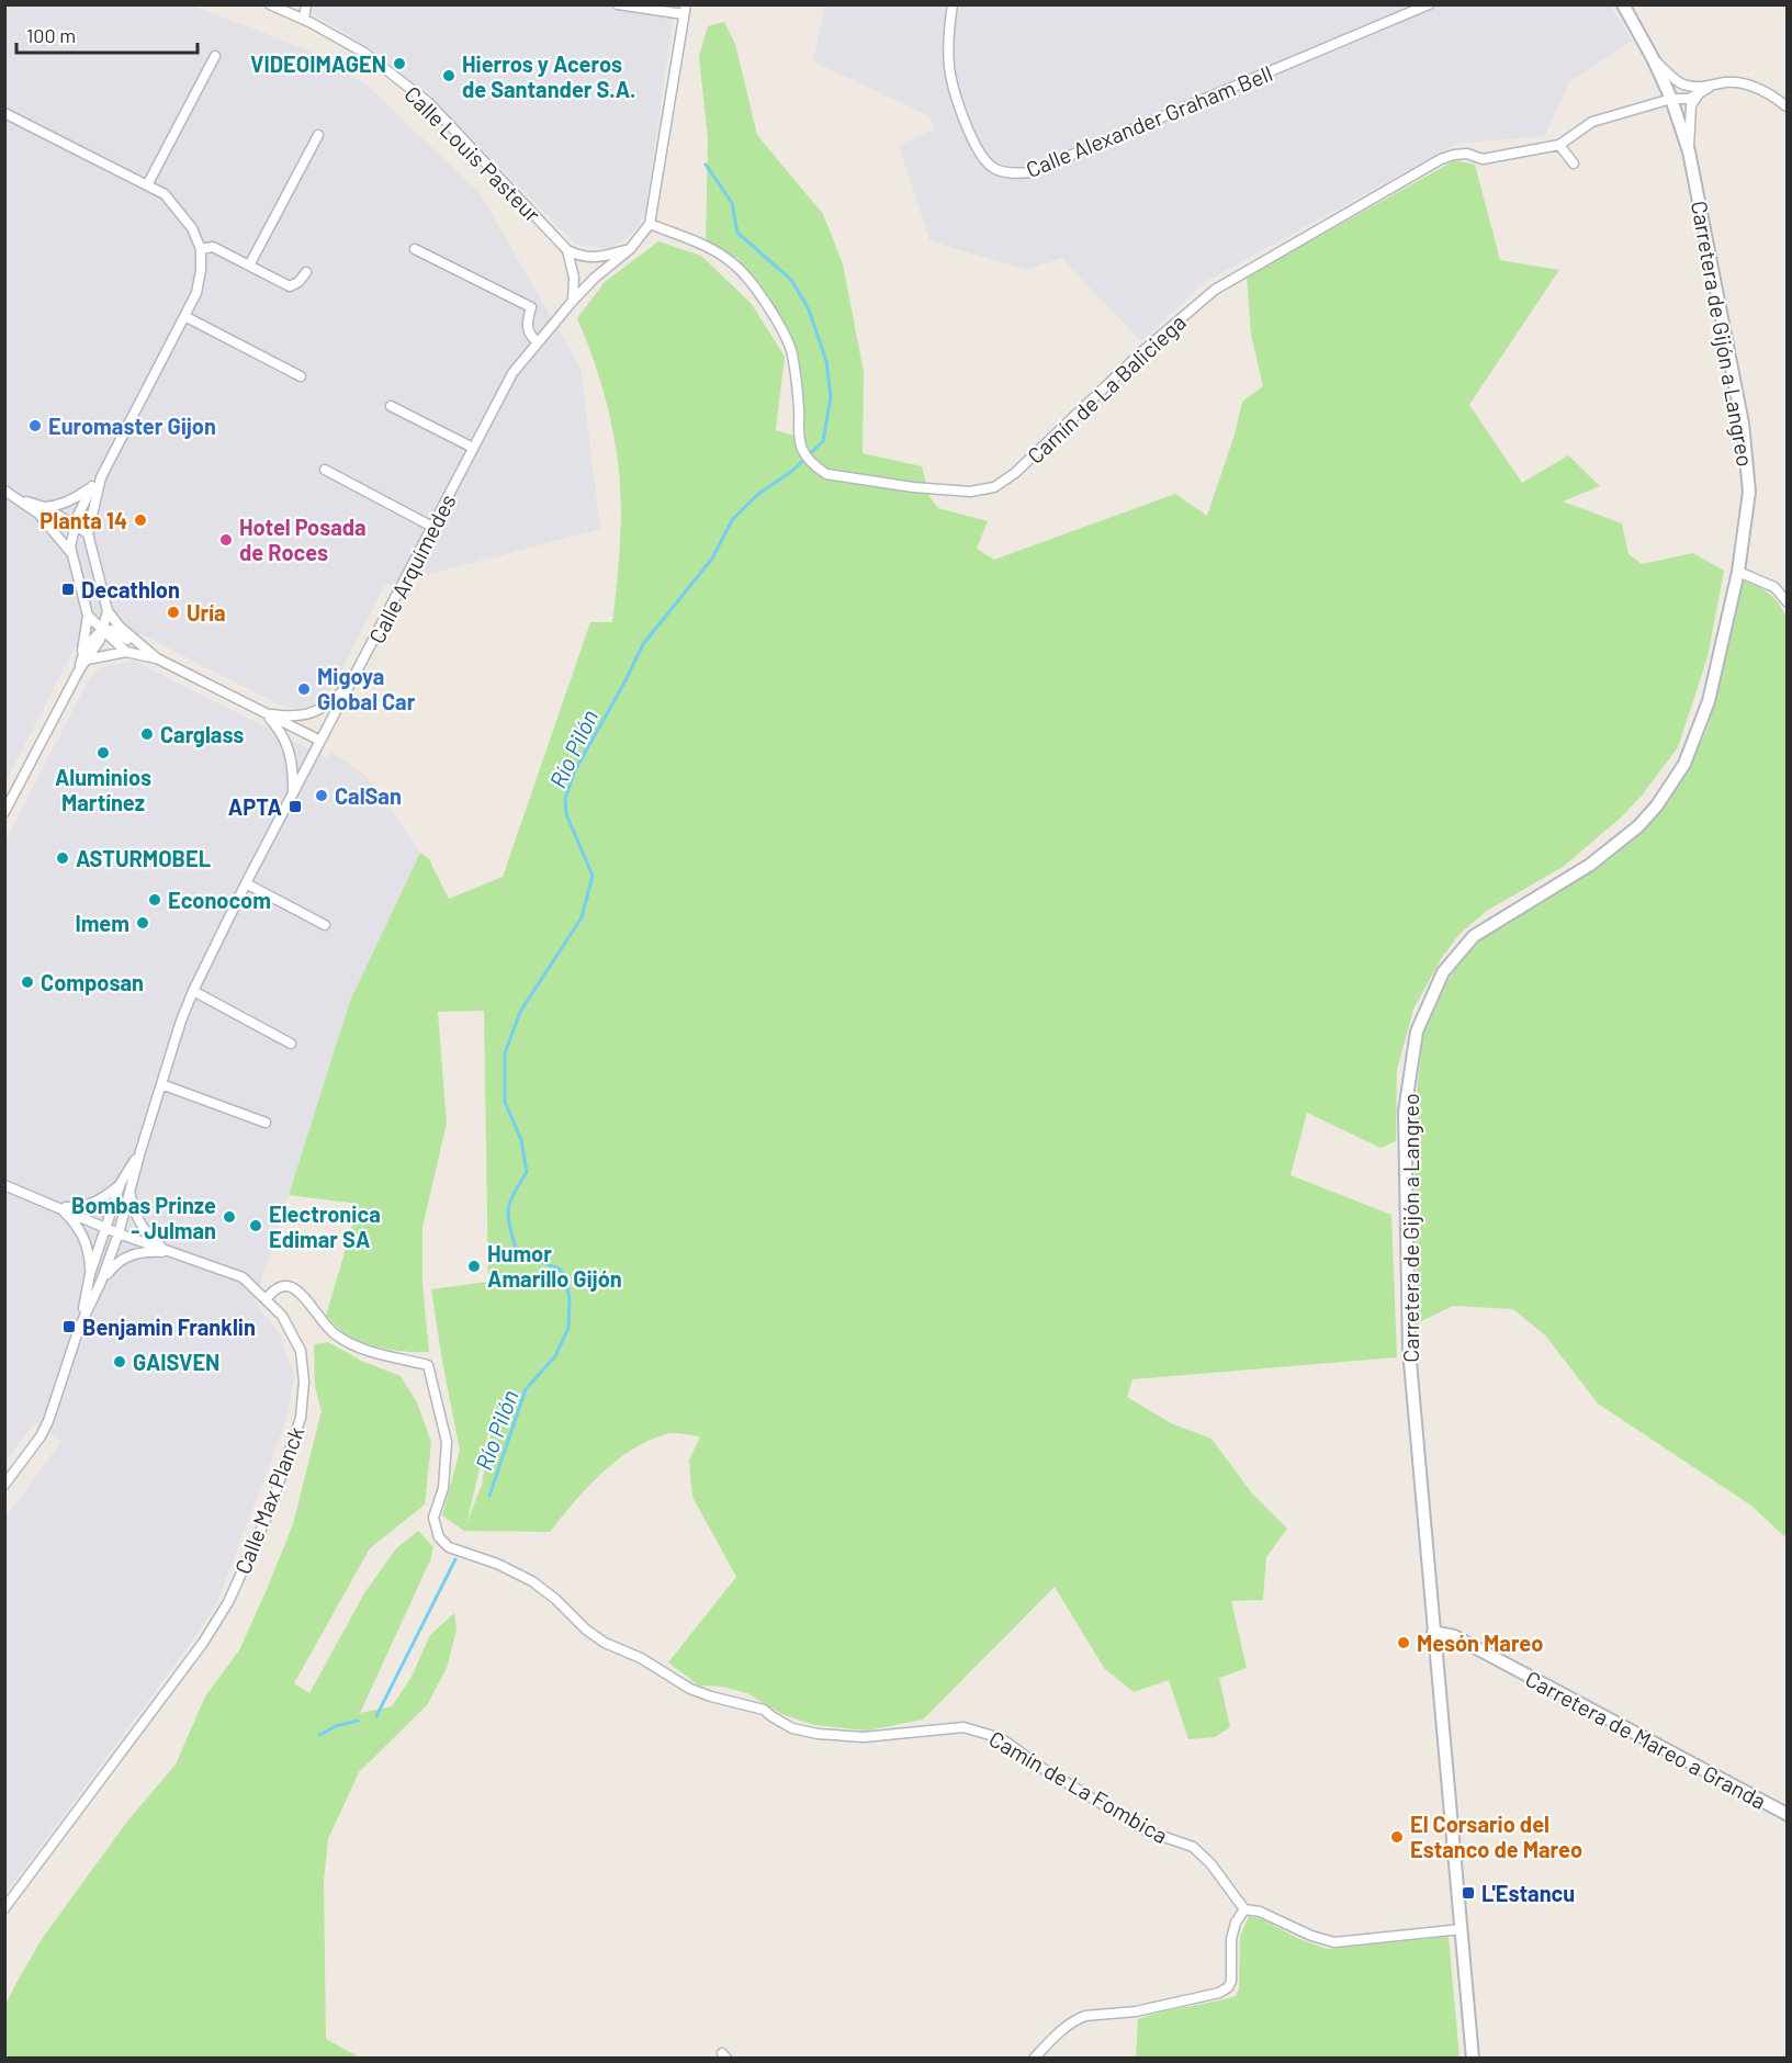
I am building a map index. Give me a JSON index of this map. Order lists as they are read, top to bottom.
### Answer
{
  "streets": {
    "street": [
      "Calle Alexander Graham Bell",
      "Calle Louis Pasteur",
      "Carretera de Gijón a Langreo",
      "Camín de La Baliciega",
      "Calle Arquímedes",
      "Calle Max Planck",
      "Carretera de Mareo a Granda",
      "Camín de La Fombica"
    ]
  },
  "crossings": [
    ["Carretera de Gijón a Langreo", "Camín de La Baliciega"],
    ["Carretera de Gijón a Langreo", "Carretera de Mareo a Granda"],
    ["Camín de La Baliciega", "Calle Arquímedes"],
    ["Calle Arquímedes", "Calle Max Planck"],
    ["Calle Max Planck", "Camín de La Fombica"]
  ],
  "water": ["Río Pilón"],
  "places": {
    "other": [
      "VIDEOIMAGEN",
      "Hierros y Aceros de Santander S.A.",
      "Euromaster Gijon",
      "Planta 14",
      "Hotel Posada de Roces",
      "Uría",
      "Migoya Global Car",
      "Carglass",
      "Aluminios Martínez",
      "CalSan",
      "ASTURMOBEL",
      "Econocom",
      "Imem",
      "Composan",
      "Bombas Prinze - Julman",
      "Electronica Edimar SA",
      "Humor Amarillo Gijón",
      "GAISVEN",
      "Mesón Mareo",
      "El Corsario del Estanco de Mareo"
    ],
    "transit": [
      "Decathlon",
      "APTA",
      "Benjamin Franklin",
      "L'Estancu"
    ]
  },
  "scale_bar": "100 m"
}
